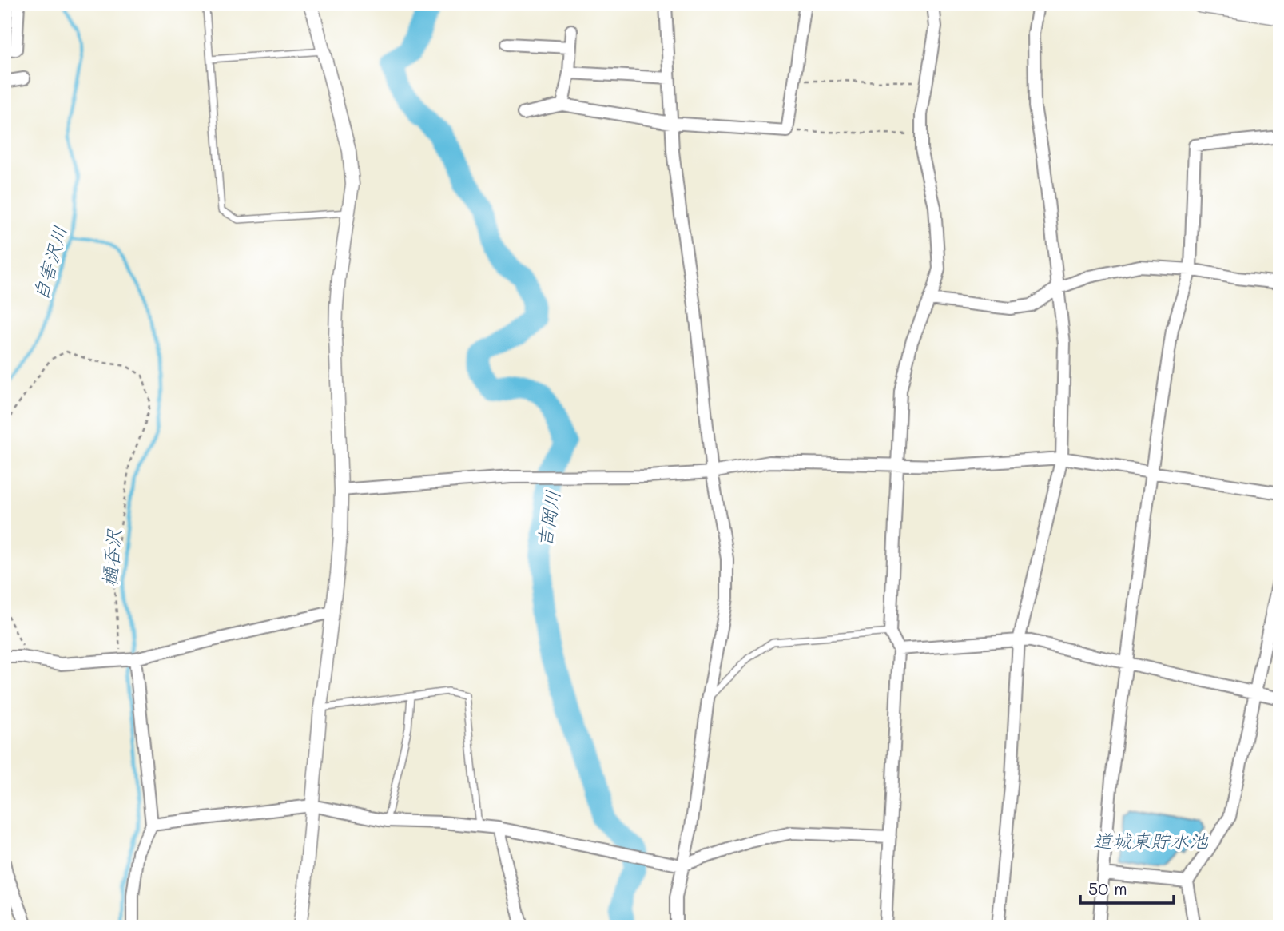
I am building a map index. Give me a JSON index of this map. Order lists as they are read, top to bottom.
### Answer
{
  "water": [
    "自害沢川",
    "吉岡川",
    "樋呑沢",
    "道城東貯水池"
  ],
  "scale_bar": "50 m"
}
